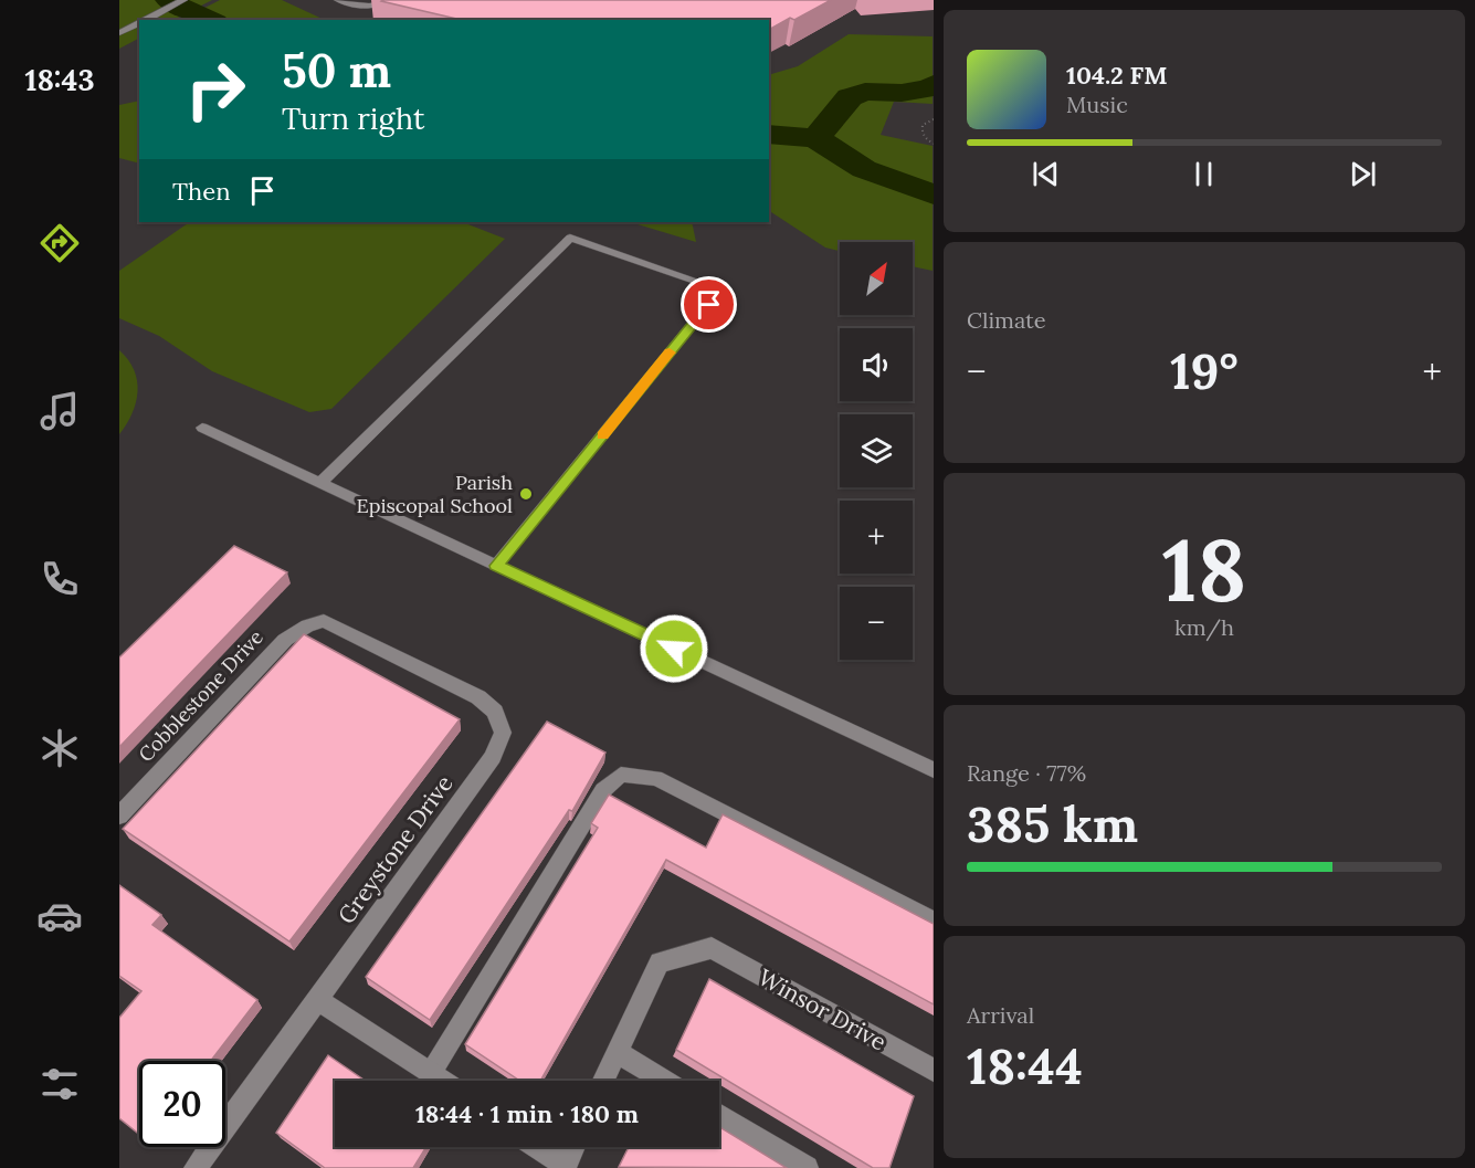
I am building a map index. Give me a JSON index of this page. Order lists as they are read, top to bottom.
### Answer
{
  "streets": {
    "street": ["Cobblestone Drive", "Greystone Drive", "Winsor Drive"]
  },
  "crossings": [
    ["Cobblestone Drive", "Greystone Drive"]
  ],
  "places": ["Parish Episcopal School"],
  "north": "top right",
  "page": {
    "tabs": "18:43",
    "turn": ["50 m", "Turn right"],
    "song": ["104.2 FM", "Music"],
    "then": "Then",
    "map_buttons": ["+", "−"],
    "tile": [
      "Climate",
      ["18", "km/h"],
      ["Range · 77%", "385 km"],
      ["Arrival", "18:44"]
    ],
    "heat": ["−", "19°", "+"],
    "limit": "20",
    "trip": "18:44 · 1 min · 180 m"
  }
}
